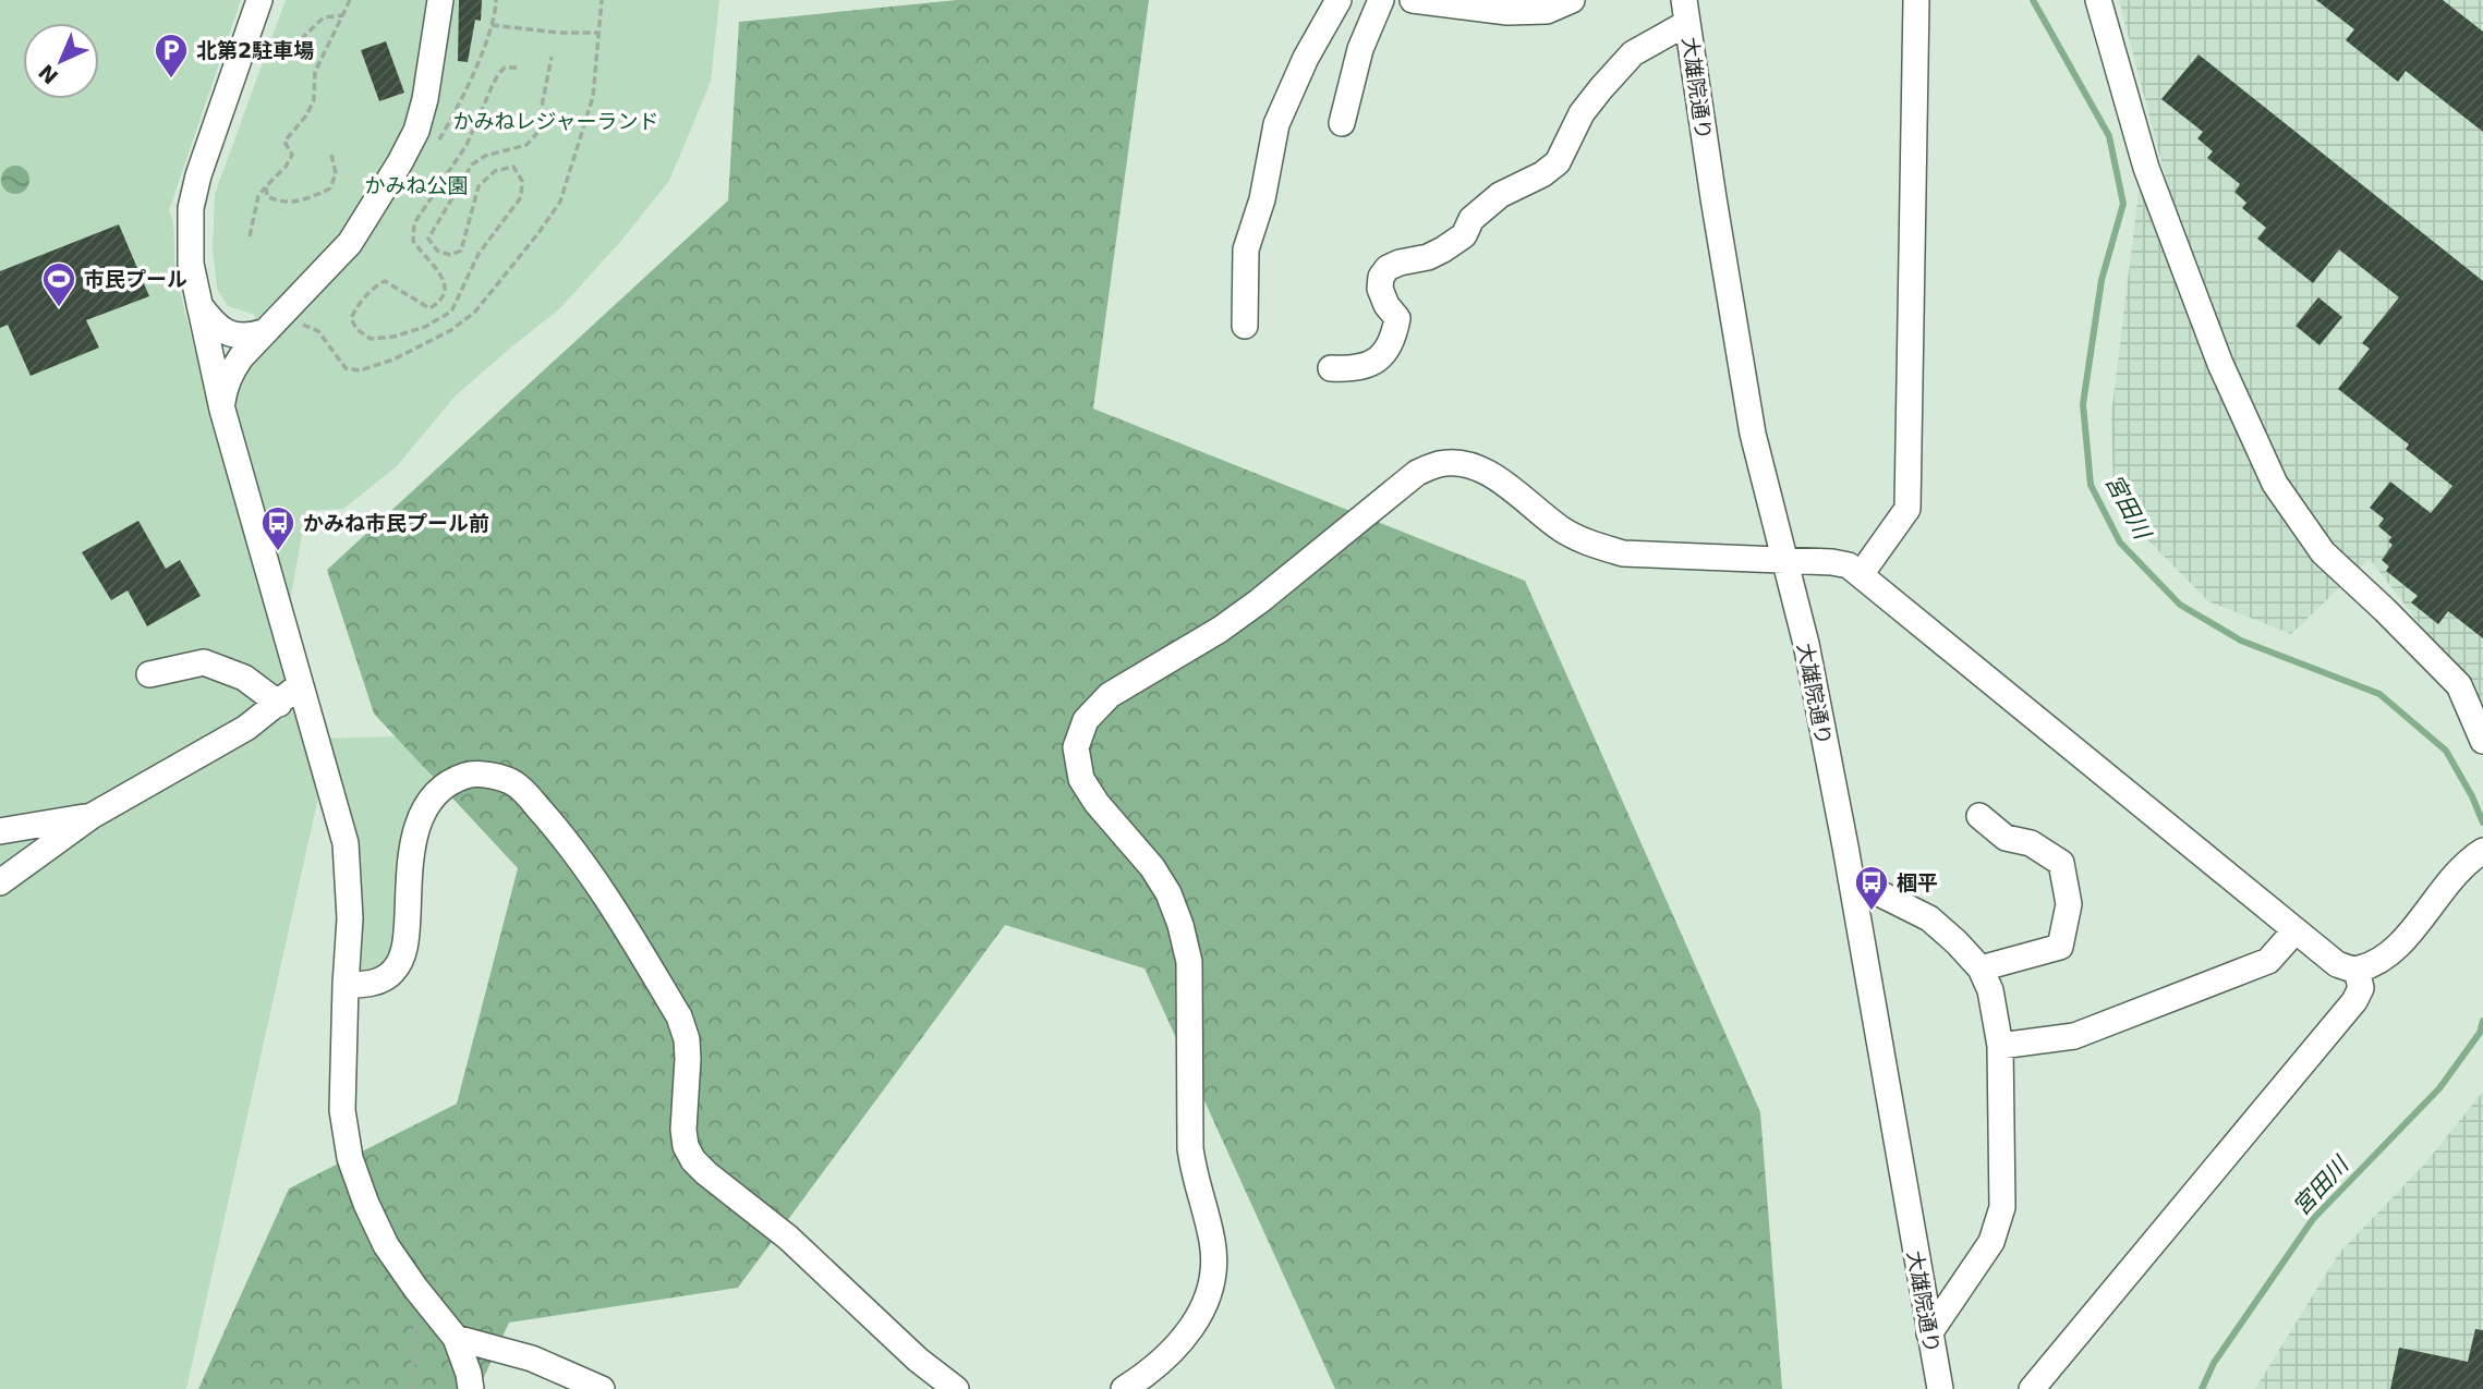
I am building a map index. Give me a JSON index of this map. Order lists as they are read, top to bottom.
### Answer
{
  "streets": {
    "street": ["大雄院通り"]
  },
  "water": ["宮田川"],
  "parks": ["かみねレジャーランド", "かみね公園"],
  "places": {
    "parking": ["北第2駐車場"],
    "sports": ["市民プール"],
    "bus stop": ["かみね市民プール前", "椢平"]
  },
  "north": "bottom left"
}
